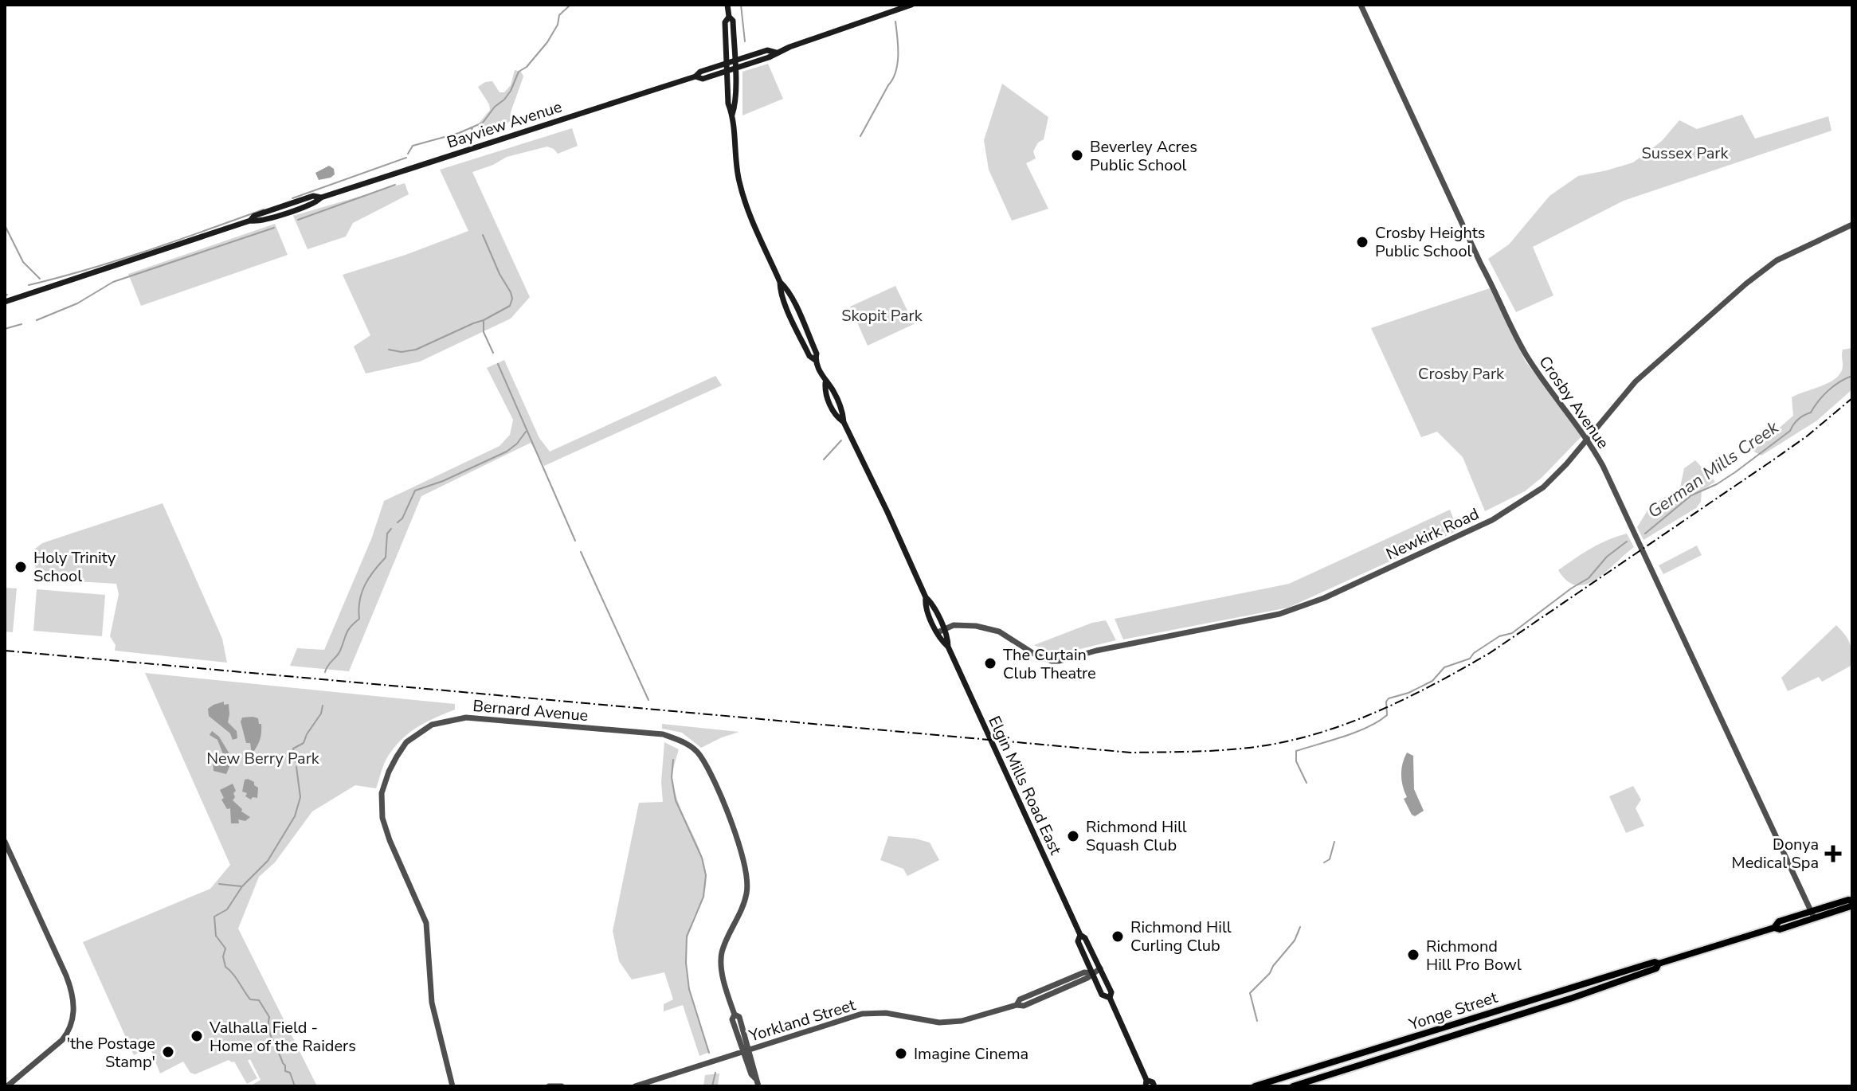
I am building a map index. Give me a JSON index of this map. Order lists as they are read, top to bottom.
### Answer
{
  "streets": {
    "main road": ["Bayview Avenue", "Elgin Mills Road East", "Yonge Street"],
    "street": [
      "Crosby Avenue",
      "Newkirk Road",
      "Bernard Avenue",
      "Yorkland Street"
    ]
  },
  "crossings": [
    ["Bayview Avenue", "Elgin Mills Road East"],
    ["Crosby Avenue", "Newkirk Road"],
    ["Crosby Avenue", "Yonge Street"],
    ["Newkirk Road", "Elgin Mills Road East"],
    ["Bernard Avenue", "Yorkland Street"],
    ["Elgin Mills Road East", "Yorkland Street"]
  ],
  "water": ["German Mills Creek"],
  "parks": [
    "Sussex Park",
    "Skopit Park",
    "Crosby Park",
    "New Berry Park"
  ],
  "places": {
    "other": [
      "Beverley Acres Public School",
      "Crosby Heights Public School",
      "Holy Trinity School",
      "The Curtain Club Theatre",
      "Richmond Hill Squash Club",
      "Richmond Hill Curling Club",
      "Richmond Hill Pro Bowl",
      "Valhalla Field - Home of the Raiders",
      "'the Postage Stamp'",
      "Imagine Cinema"
    ],
    "health": ["Donya Medical Spa"]
  }
}
